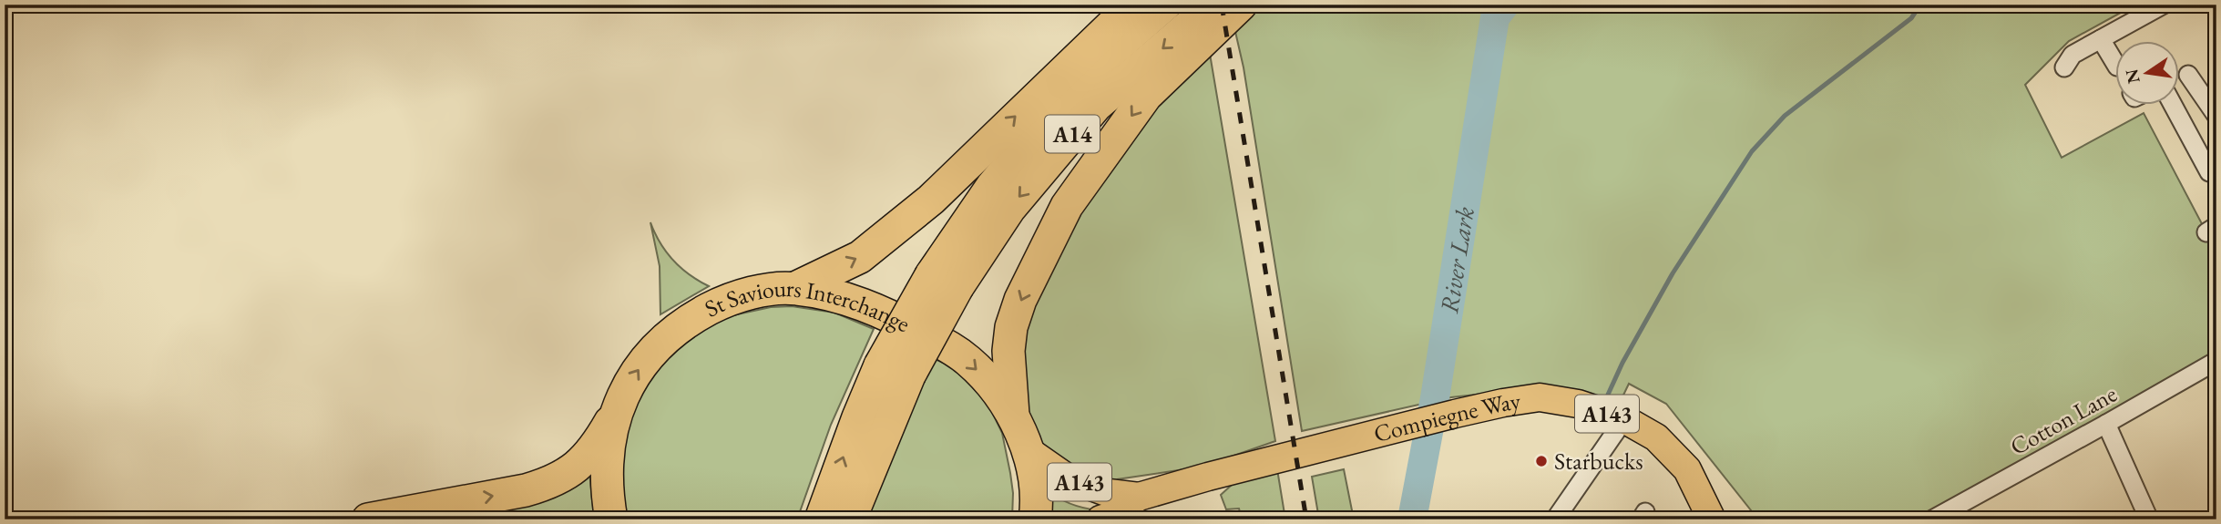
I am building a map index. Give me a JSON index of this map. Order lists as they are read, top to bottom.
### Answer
{
  "streets": {
    "highway": ["A14", "St Saviours Interchange"],
    "main road": ["A143", "Compiegne Way"],
    "street": ["Cotton Lane"]
  },
  "crossings": [
    ["A14", "St Saviours Interchange"],
    ["St Saviours Interchange", "Compiegne Way"]
  ],
  "water": ["River Lark"],
  "places": ["Starbucks"],
  "north": "left"
}
